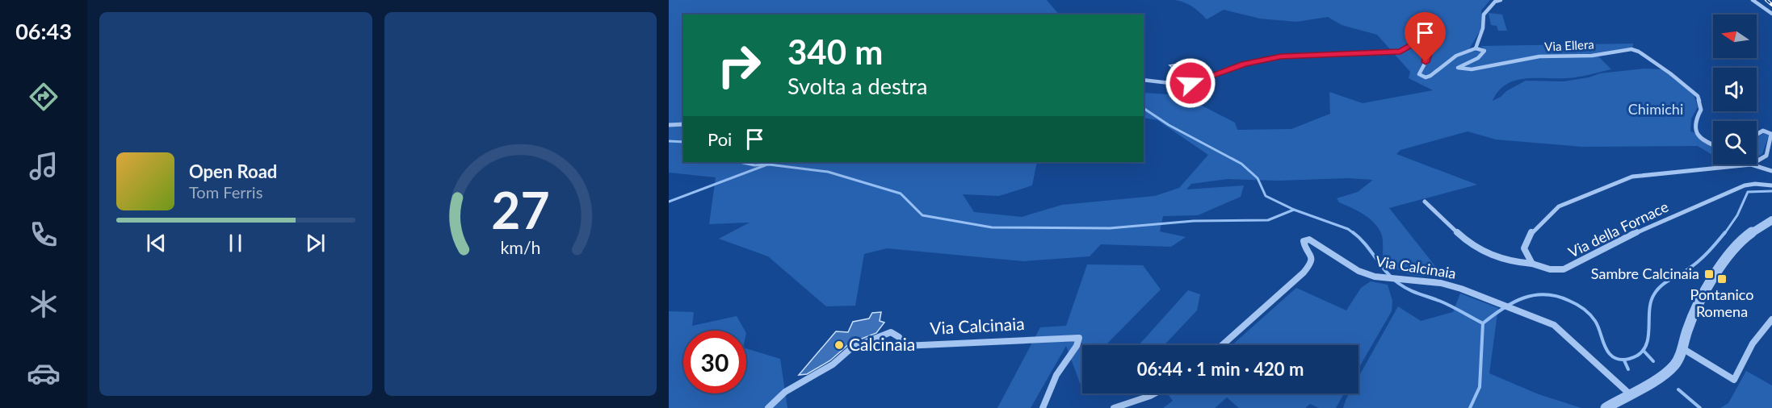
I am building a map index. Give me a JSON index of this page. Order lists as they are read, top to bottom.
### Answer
{
  "streets": {
    "street": ["Via Ellera", "Via della Fornace", "Via Calcinaia"]
  },
  "parks": ["Chimichi"],
  "places": {
    "transit": ["Sambre Calcinaia", "Pontanico Romena"],
    "other": ["Calcinaia"]
  },
  "north": "left",
  "page": {
    "tabs": "06:43",
    "turn": ["340 m", "Svolta a destra"],
    "then": "Poi",
    "song": ["Open Road", "Tom Ferris"],
    "limit": "30",
    "trip": "06:44 · 1 min · 420 m",
    "gauge": ["27", "km/h"]
  }
}
